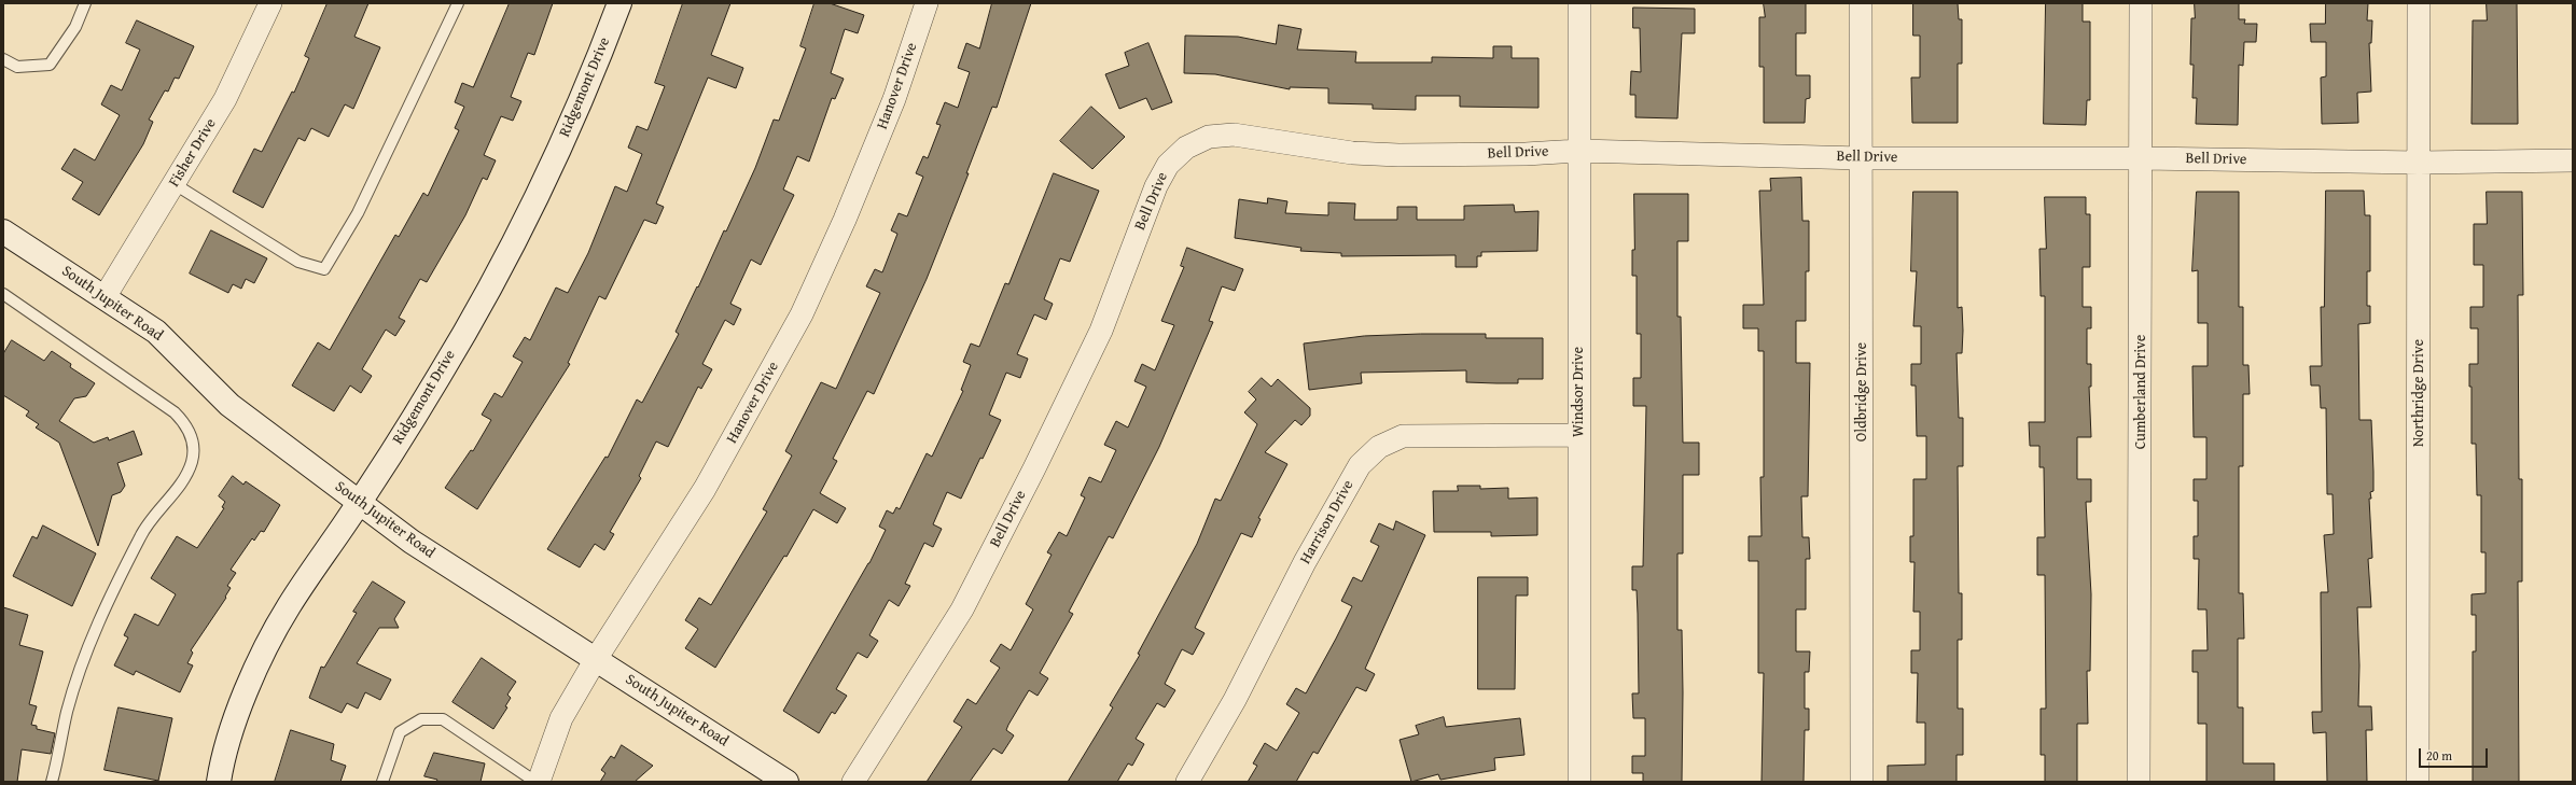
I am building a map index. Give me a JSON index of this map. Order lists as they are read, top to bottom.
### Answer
{
  "streets": {
    "street": [
      "Hanover Drive",
      "Ridgemont Drive",
      "Fisher Drive",
      "Bell Drive",
      "South Jupiter Road",
      "Windsor Drive",
      "Oldbridge Drive",
      "Cumberland Drive",
      "Northridge Drive",
      "Harrison Drive"
    ]
  },
  "crossings": [
    ["Hanover Drive", "South Jupiter Road"],
    ["Ridgemont Drive", "South Jupiter Road"],
    ["Fisher Drive", "South Jupiter Road"],
    ["Bell Drive", "Windsor Drive"],
    ["Bell Drive", "Oldbridge Drive"],
    ["Bell Drive", "Cumberland Drive"],
    ["Bell Drive", "Northridge Drive"],
    ["Windsor Drive", "Harrison Drive"]
  ],
  "scale_bar": "20 m"
}
